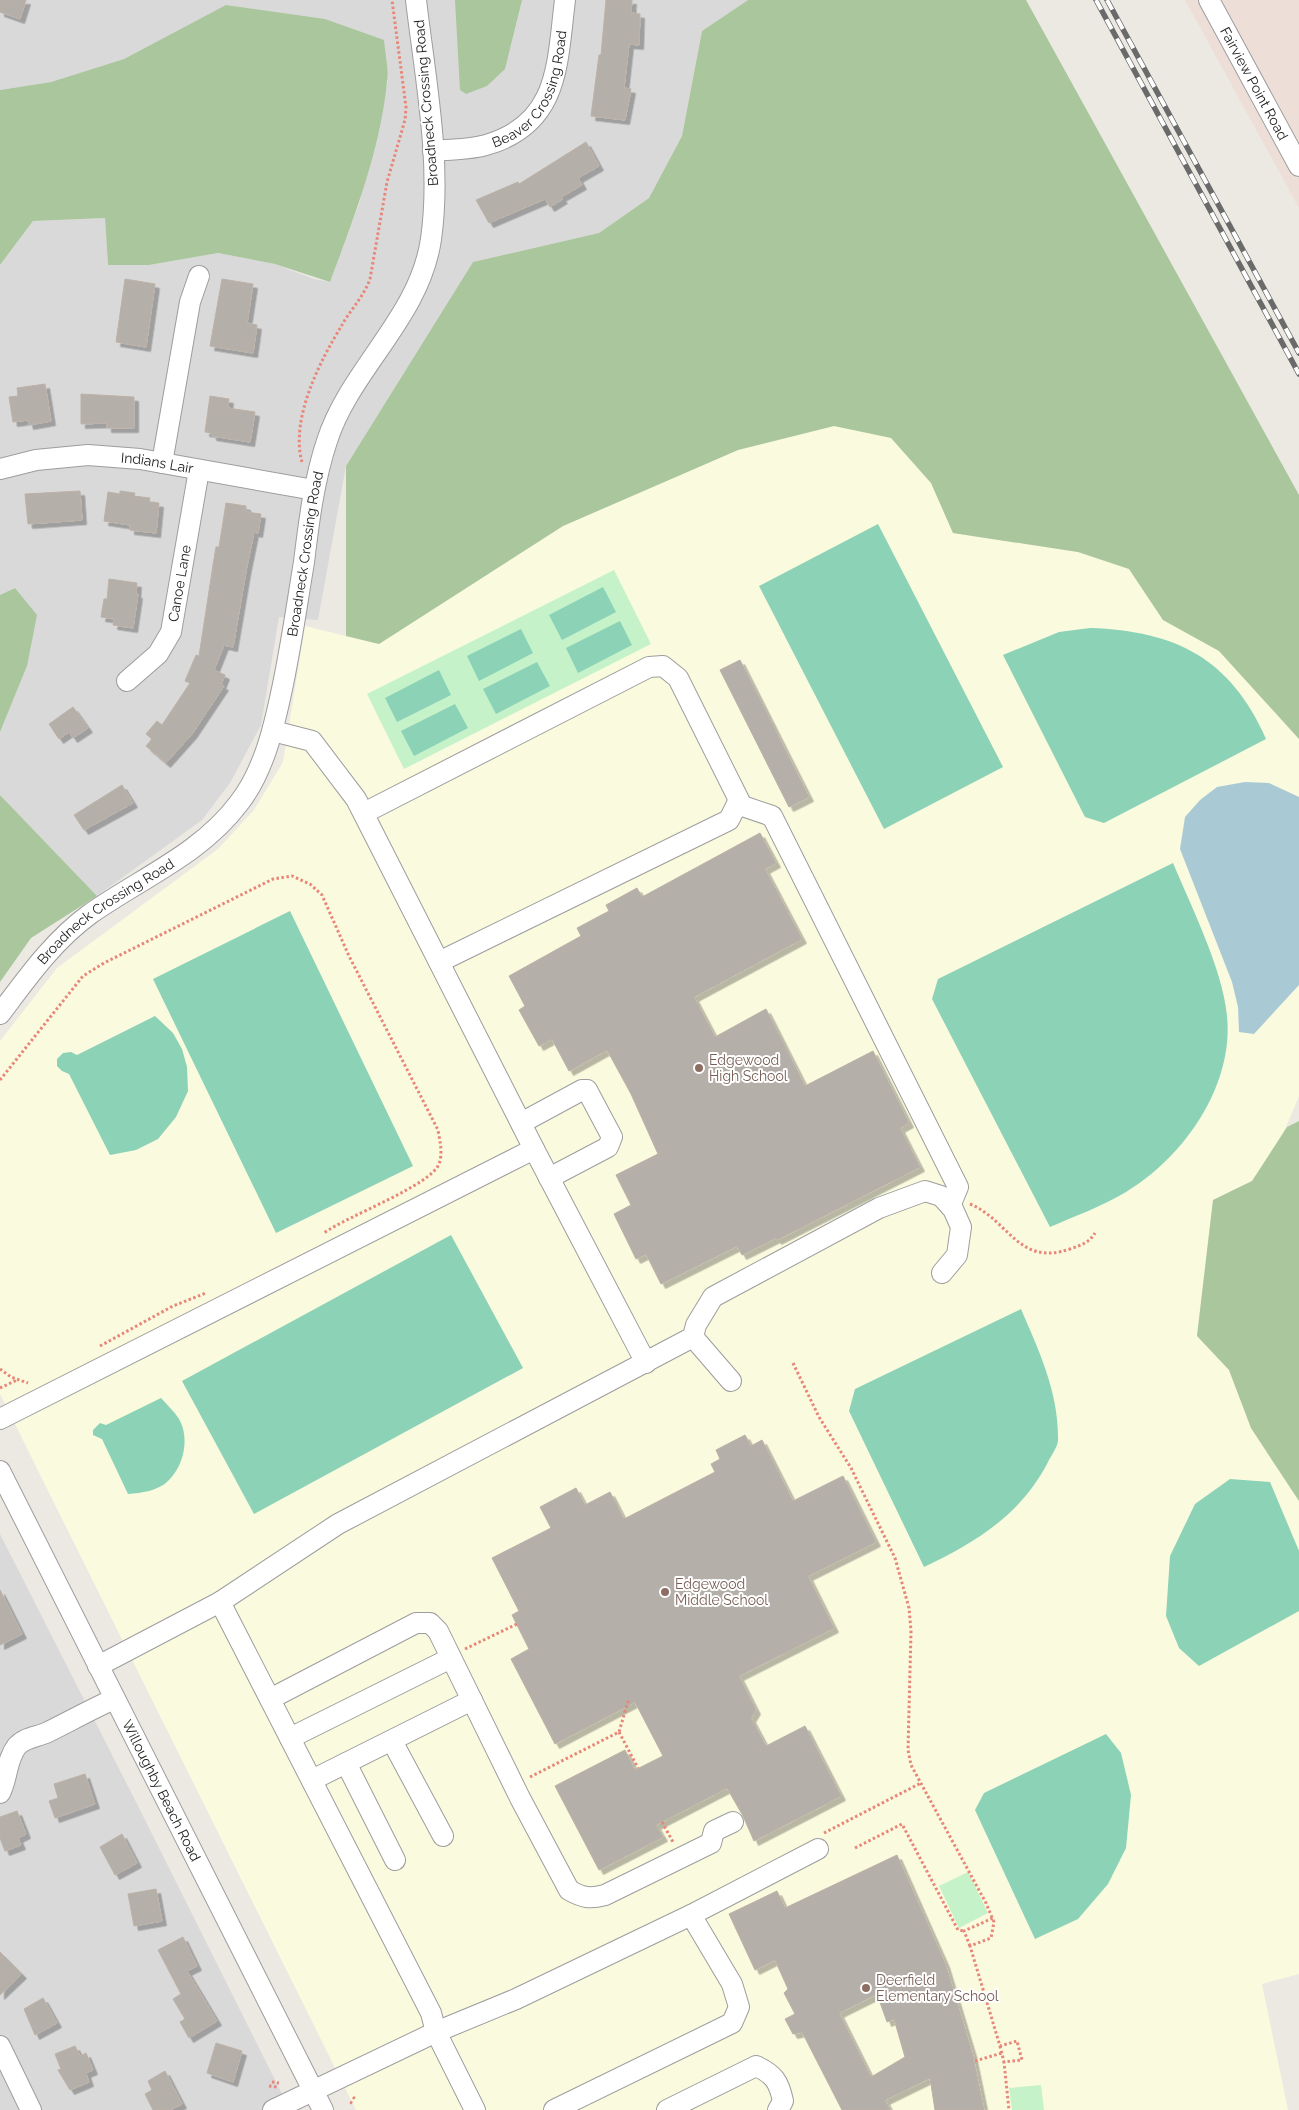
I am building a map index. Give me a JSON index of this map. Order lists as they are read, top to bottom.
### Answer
{
  "streets": {
    "street": [
      "Fairview Point Road",
      "Beaver Crossing Road",
      "Broadneck Crossing Road",
      "Indians Lair",
      "Canoe Lane",
      "Willoughby Beach Road"
    ]
  },
  "crossings": [
    ["Beaver Crossing Road", "Broadneck Crossing Road"],
    ["Broadneck Crossing Road", "Indians Lair"],
    ["Indians Lair", "Canoe Lane"]
  ],
  "places": ["Edgewood High School", "Edgewood Middle School", "Deerfield Elementary School"]
}
